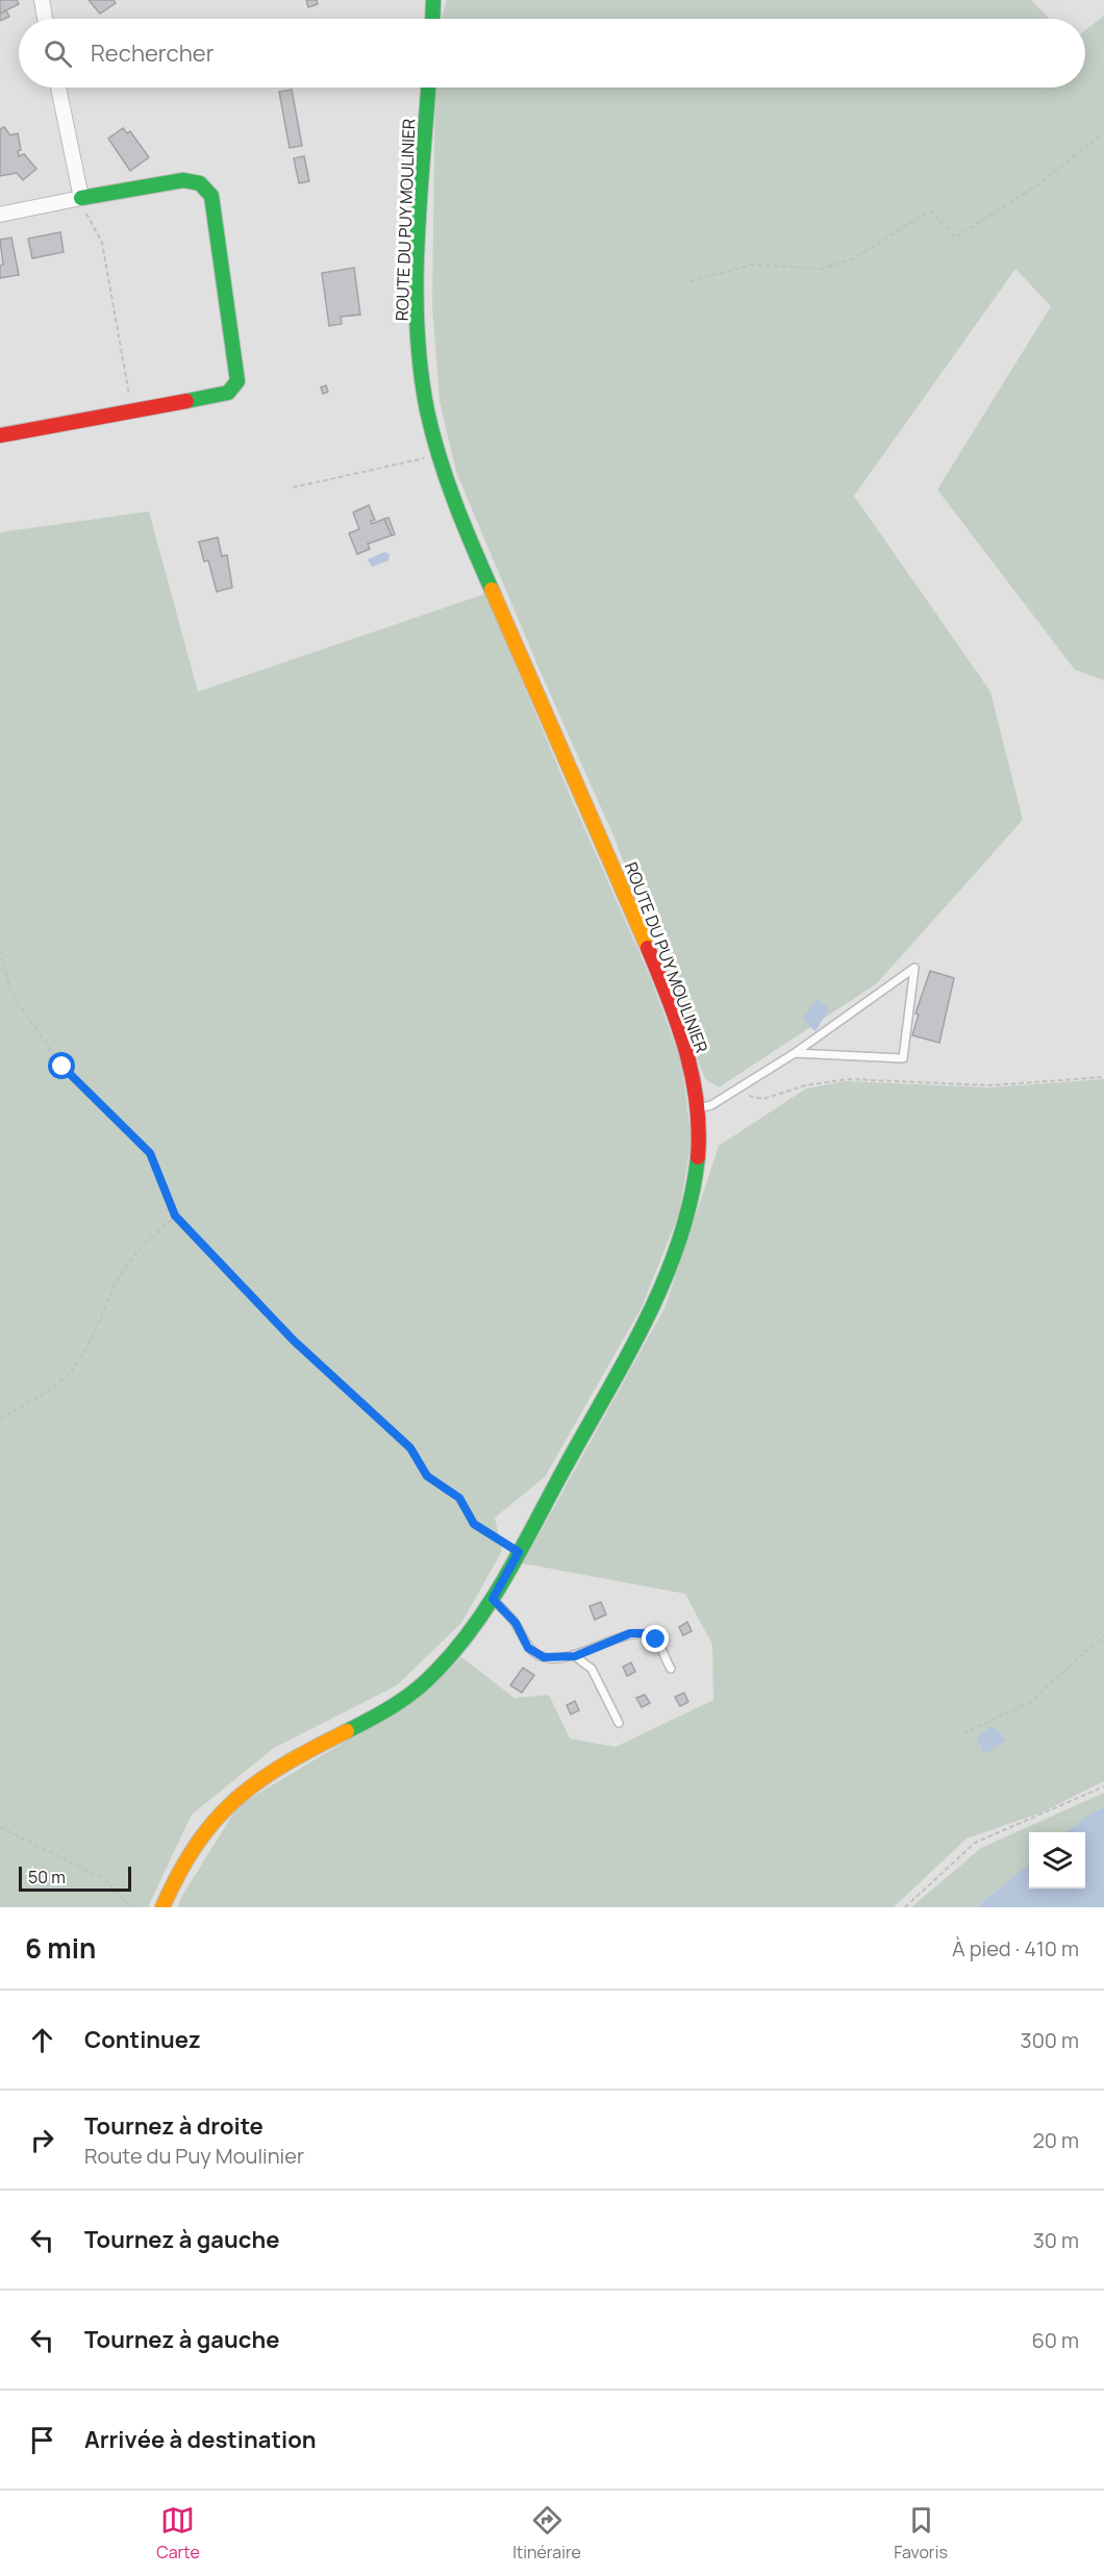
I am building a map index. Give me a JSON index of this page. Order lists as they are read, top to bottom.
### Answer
{
  "streets": {
    "main road": ["ROUTE DU PUY MOULINIER"]
  },
  "scale_bar": "50 m",
  "page": {
    "search": "Rechercher",
    "scale": "50 m",
    "heading": ["6 min", "À pied · 410 m"],
    "list": [
      ["Continuez", "300 m"],
      ["Tournez à droite", "Route du Puy Moulinier", "20 m"],
      ["Tournez à gauche", "30 m"],
      ["Tournez à gauche", "60 m"],
      "Arrivée à destination"
    ],
    "nav": ["Carte", "Itinéraire", "Favoris"]
  }
}
